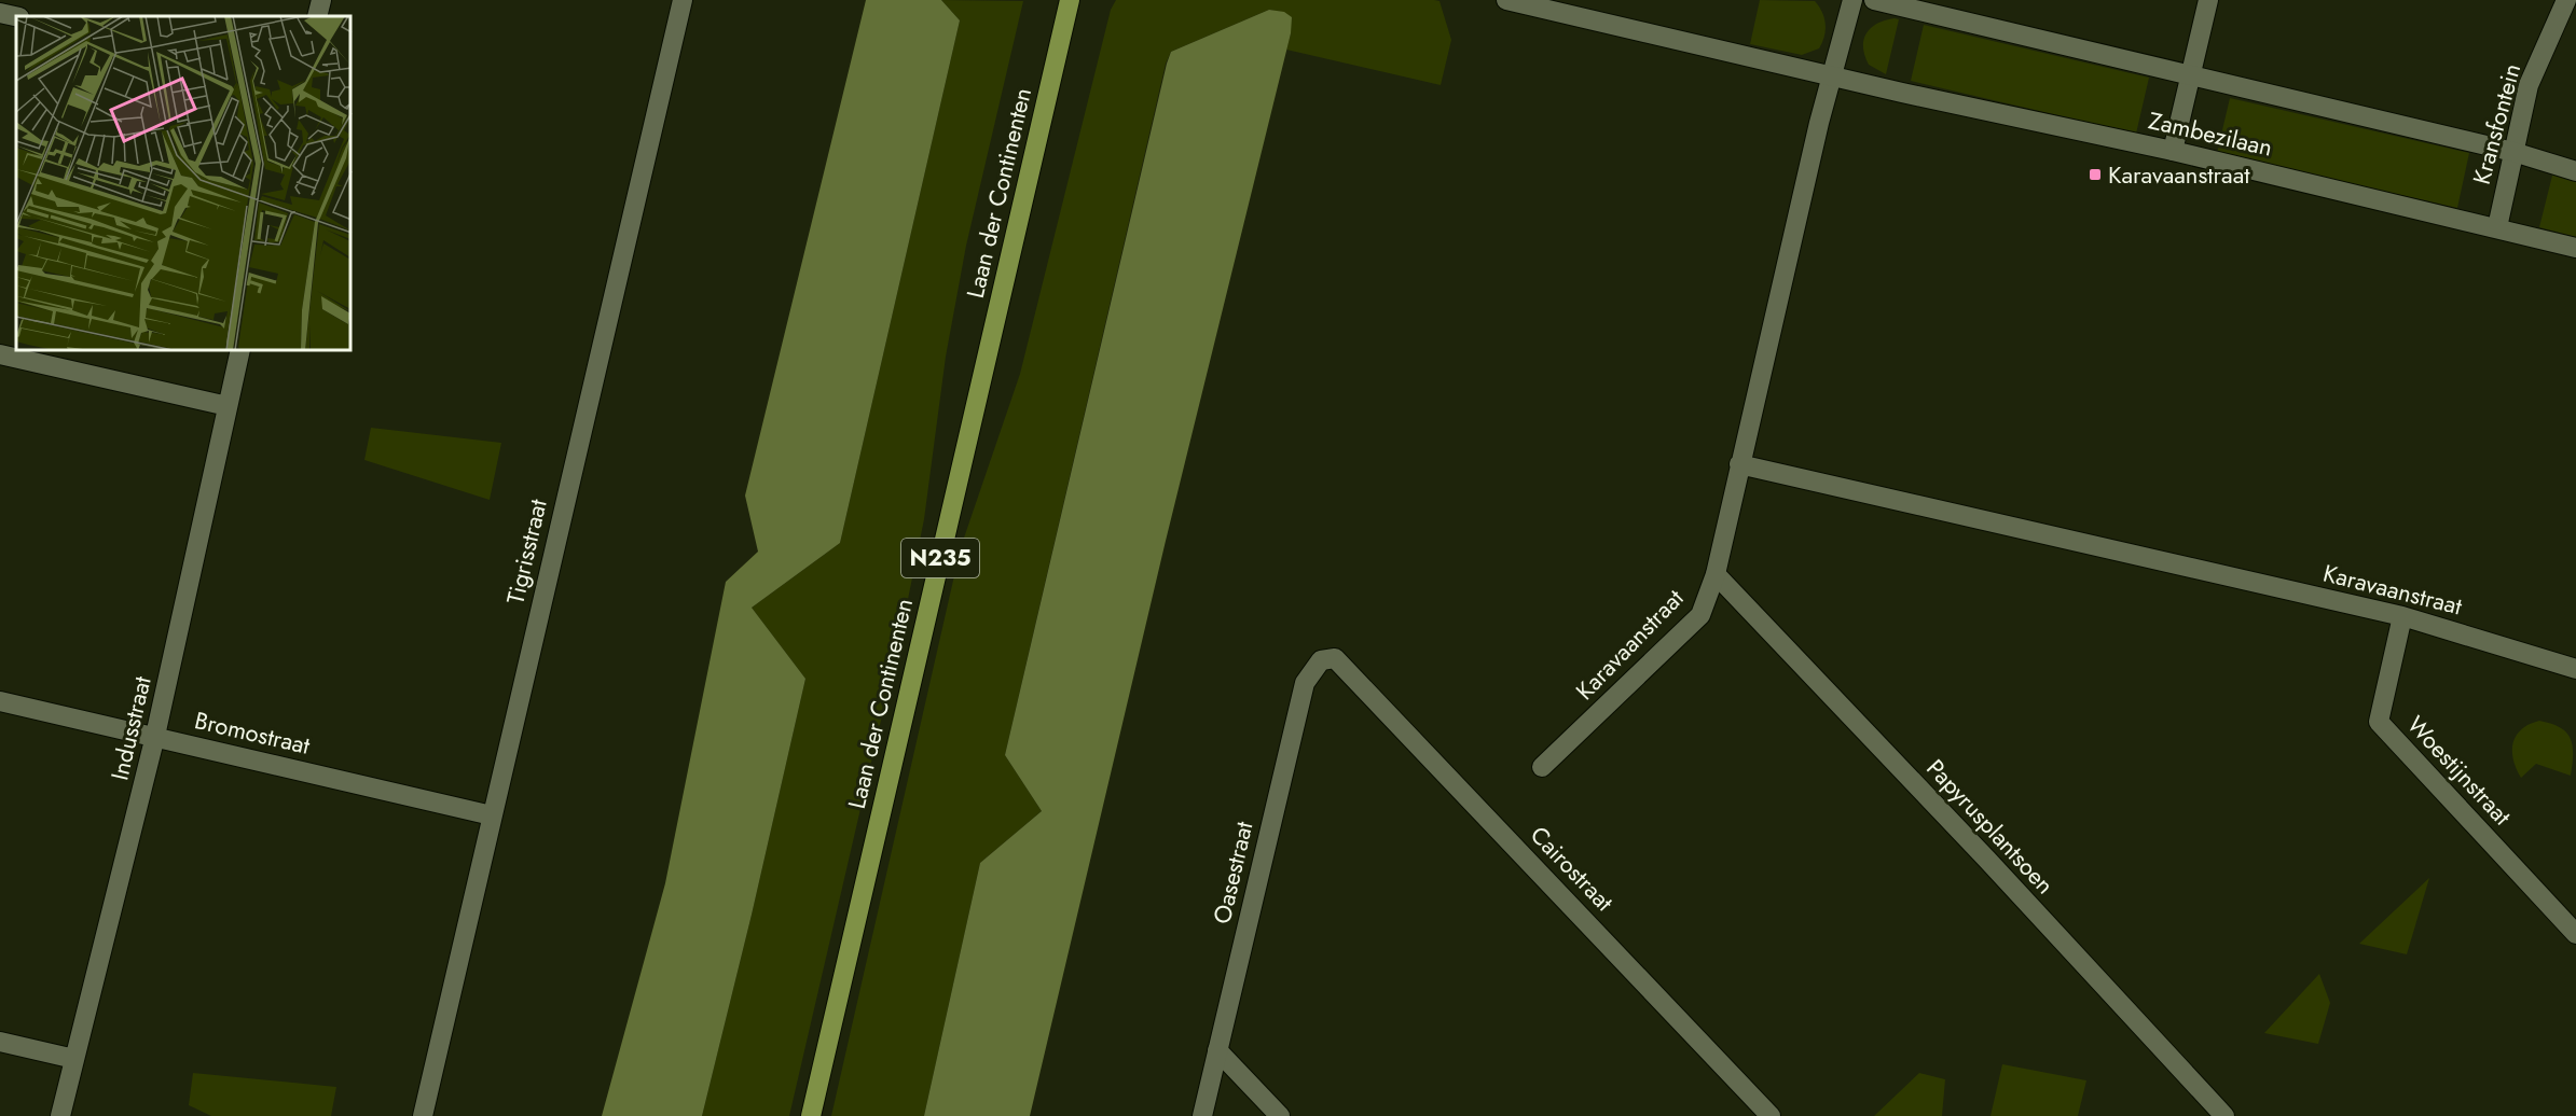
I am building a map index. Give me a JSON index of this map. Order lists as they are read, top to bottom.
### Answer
{
  "streets": {
    "main road": ["Laan der Continenten", "N235"],
    "street": [
      "Kransfontein",
      "Zambezilaan",
      "Tigrisstraat",
      "Karavaanstraat",
      "Indusstraat",
      "Bromostraat",
      "Woestijnstraat",
      "Papyrusplantsoen",
      "Cairostraat",
      "Oasestraat"
    ]
  },
  "crossings": [
    ["Kransfontein", "Zambezilaan"],
    ["Zambezilaan", "Karavaanstraat"],
    ["Tigrisstraat", "Bromostraat"],
    ["Karavaanstraat", "Woestijnstraat"],
    ["Karavaanstraat", "Papyrusplantsoen"],
    ["Indusstraat", "Bromostraat"],
    ["Cairostraat", "Oasestraat"]
  ],
  "places": {
    "transit": ["Karavaanstraat"]
  }
}
